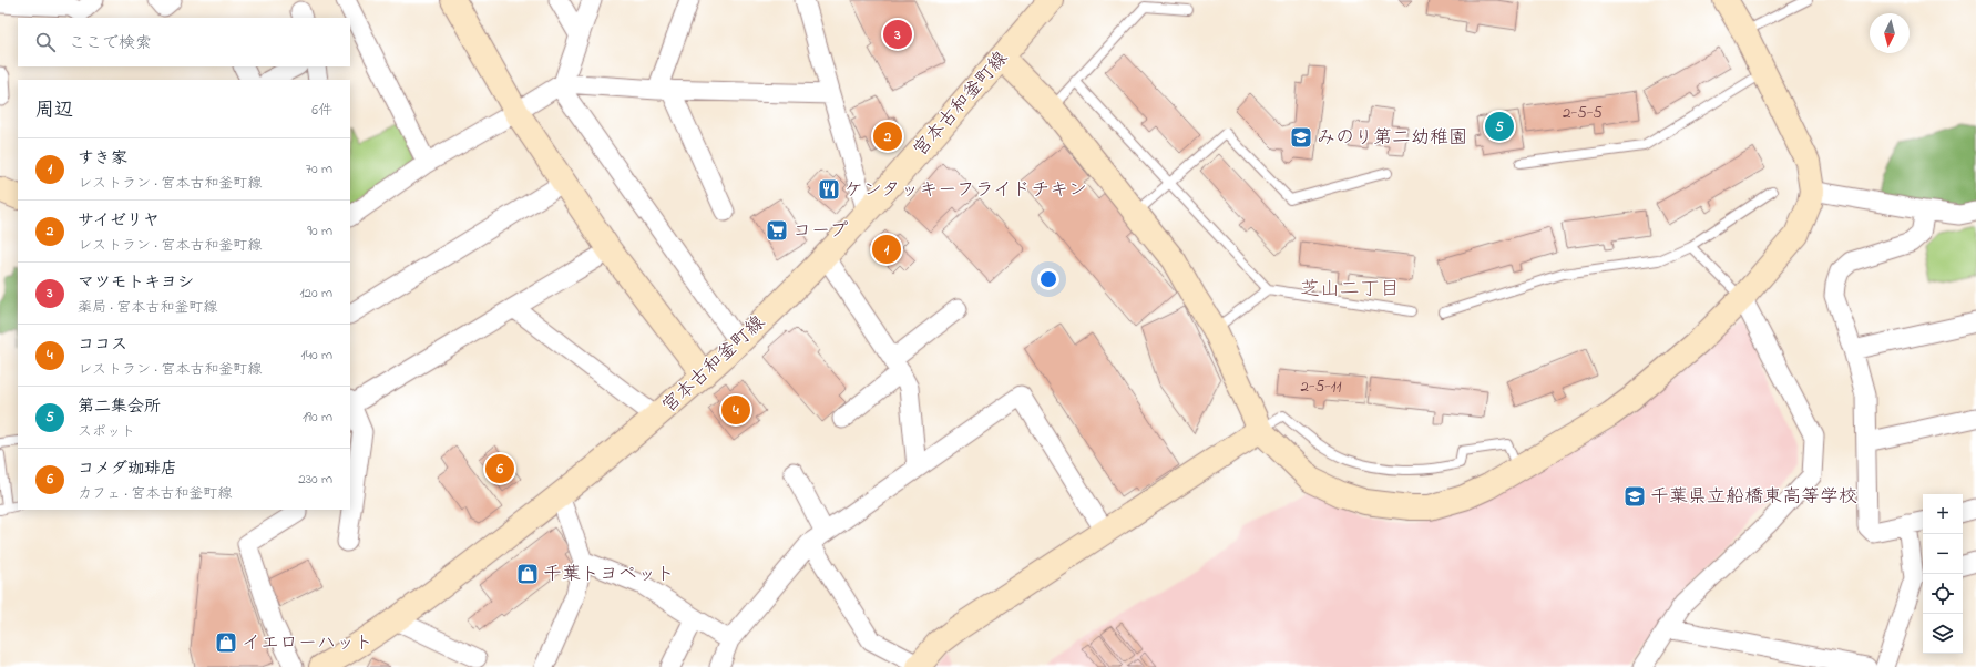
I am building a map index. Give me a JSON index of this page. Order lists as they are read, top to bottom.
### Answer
{
  "streets": {
    "street": ["宮本古和釜町線"]
  },
  "districts": ["芝山二丁目"],
  "places": {
    "school or university": ["みのり第二幼稚園", "千葉県立船橋東高等学校"],
    "restaurant": ["ケンタッキーフライドチキン"],
    "supermarket": ["コープ"],
    "shop": ["千葉トヨペット", "イエローハット"]
  },
  "house_numbers": ["2-5-5", "2-5-11"],
  "north": "bottom",
  "page": {
    "pins": [
      "3",
      "5",
      "2",
      "1",
      "4",
      "6"
    ],
    "search": "ここで検索",
    "heading": ["周辺", "6件"],
    "list": [
      {
        "mark": "1",
        "name": "すき家",
        "note": "レストラン · 宮本古和釜町線",
        "value": "70 m"
      },
      {
        "mark": "2",
        "name": "サイゼリヤ",
        "note": "レストラン · 宮本古和釜町線",
        "value": "90 m"
      },
      {
        "mark": "3",
        "name": "マツモトキヨシ",
        "note": "薬局 · 宮本古和釜町線",
        "value": "120 m"
      },
      {
        "mark": "4",
        "name": "ココス",
        "note": "レストラン · 宮本古和釜町線",
        "value": "140 m"
      },
      {
        "mark": "5",
        "name": "第二集会所",
        "note": "スポット",
        "value": "190 m"
      },
      {
        "mark": "6",
        "name": "コメダ珈琲店",
        "note": "カフェ · 宮本古和釜町線",
        "value": "230 m"
      }
    ],
    "map_buttons": ["+", "−"]
  }
}
